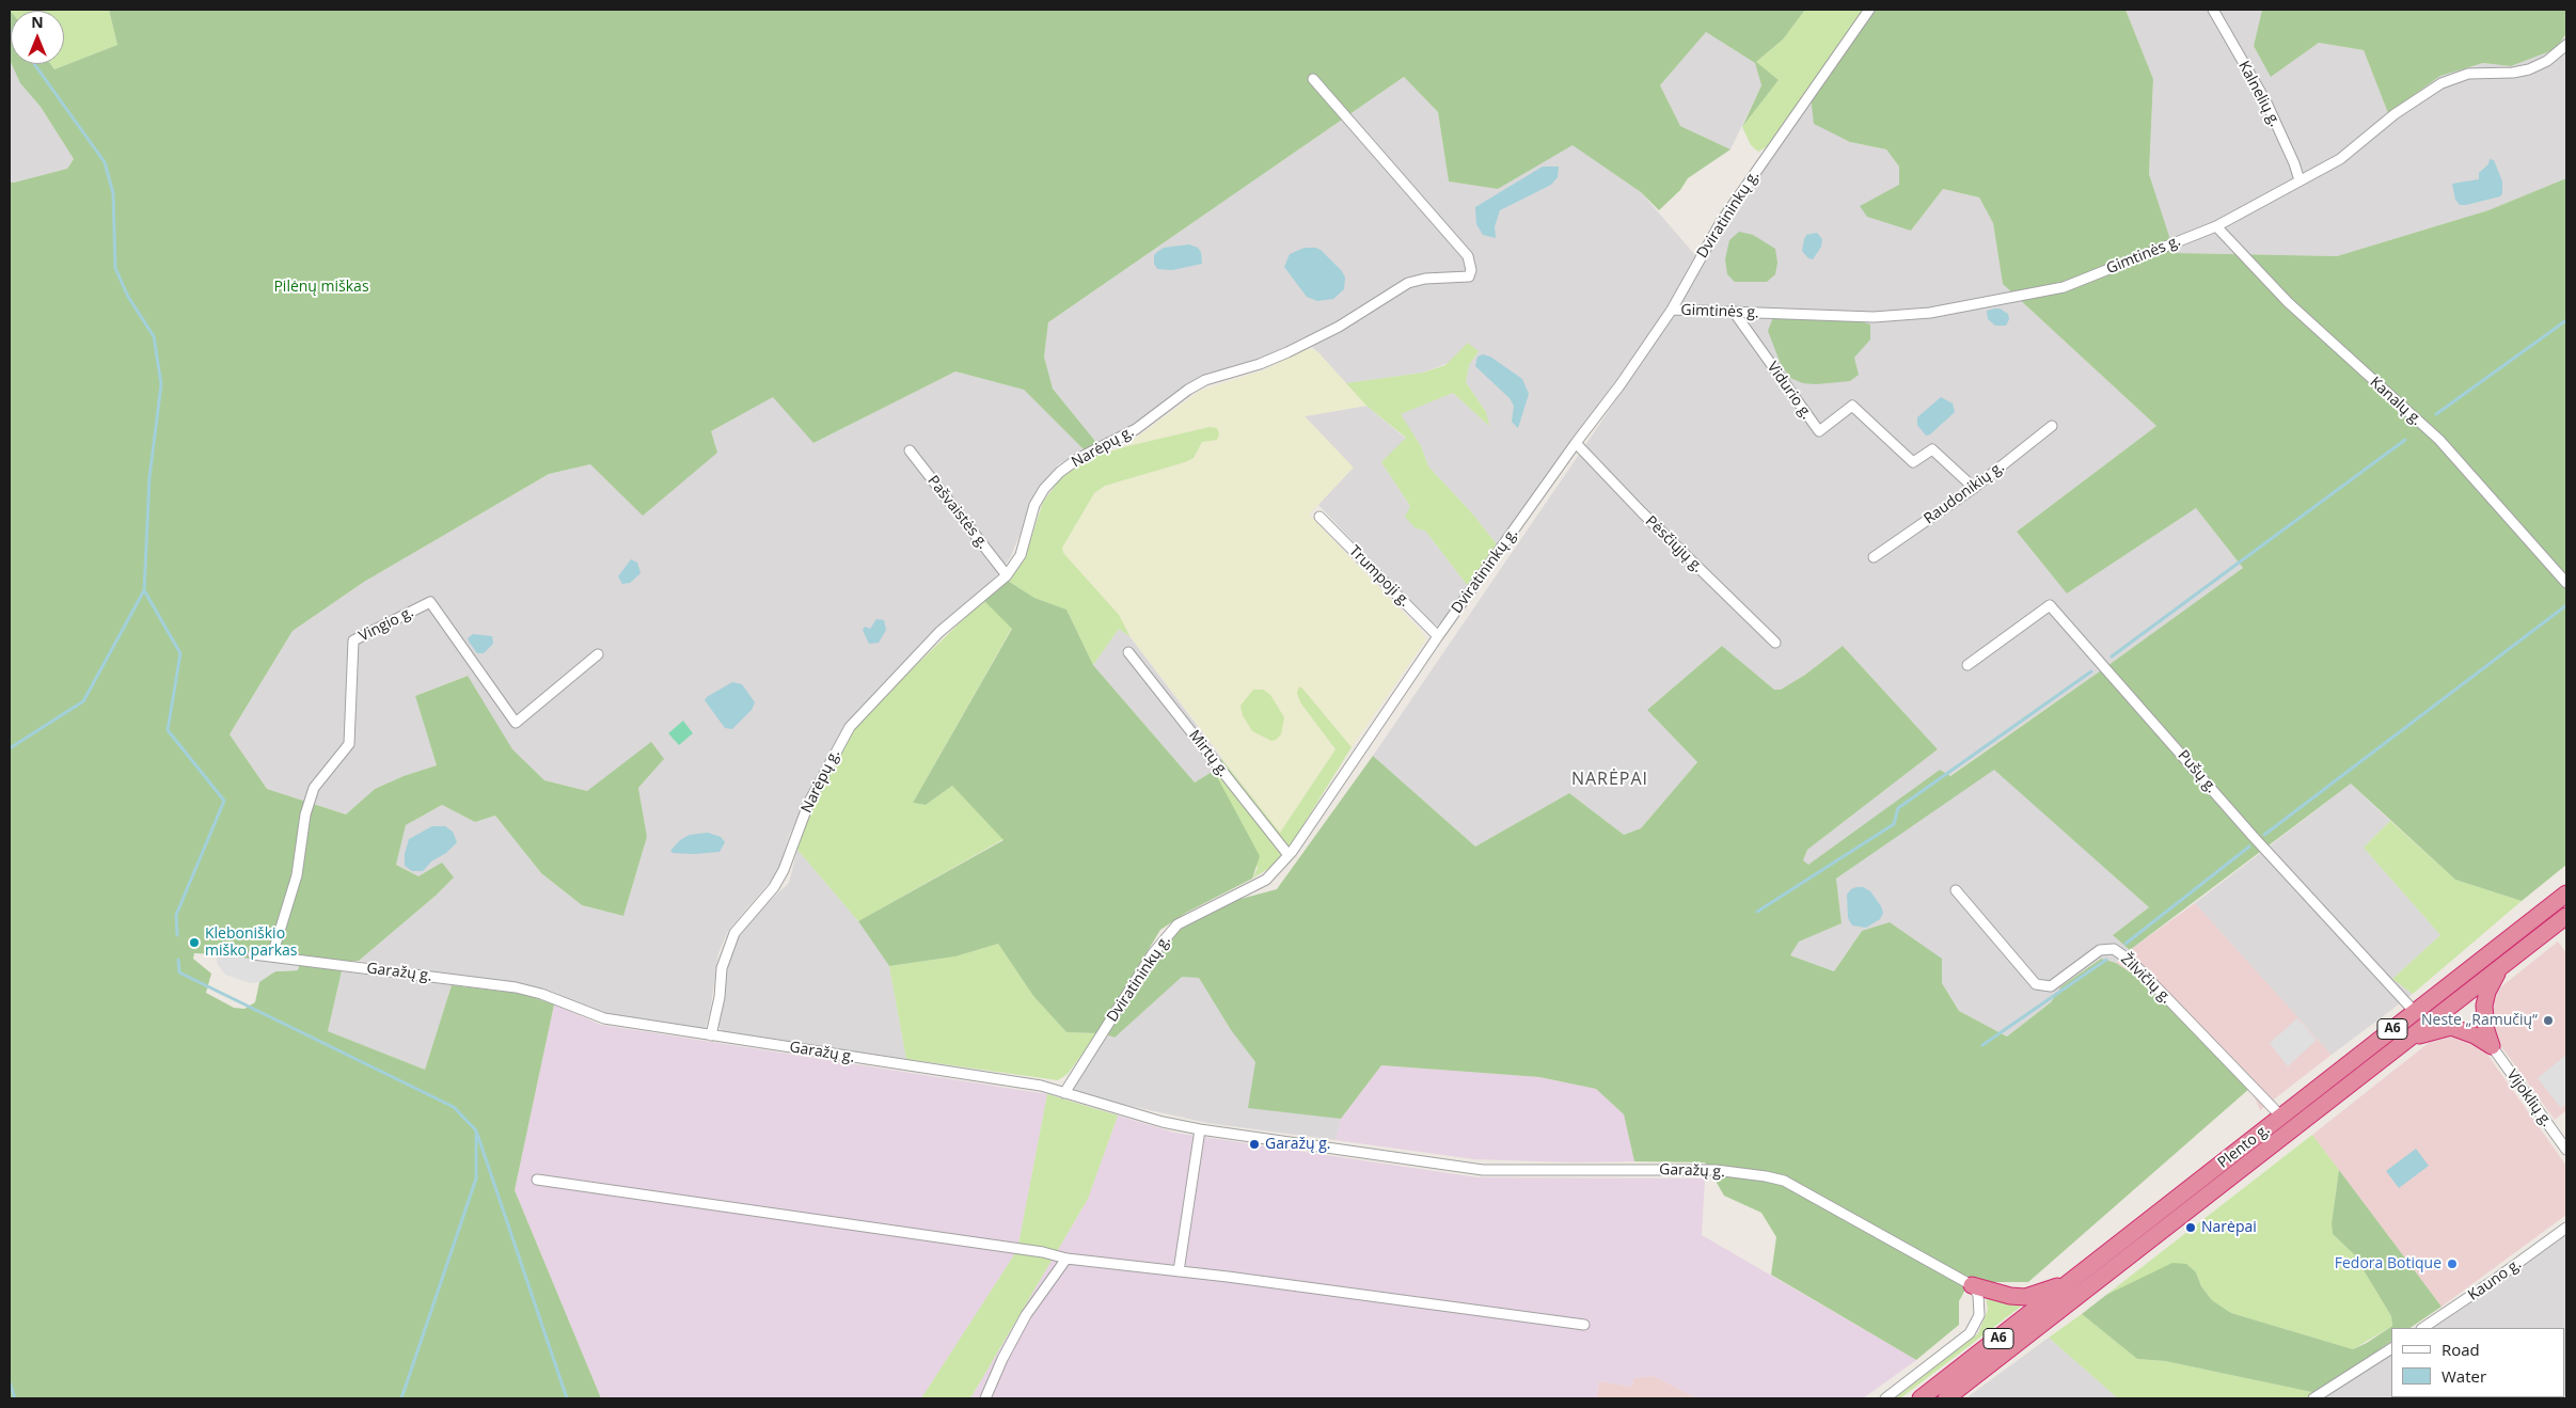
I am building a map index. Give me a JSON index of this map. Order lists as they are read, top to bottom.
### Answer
{
  "streets": {
    "highway": ["A6", "Plento g."],
    "street": [
      "Kalnelių g.",
      "Dviratininkų g.",
      "Gimtinės g.",
      "Vidurio g.",
      "Kanalų g.",
      "Narėpų g.",
      "Raudonikių g.",
      "Pašvaistės g.",
      "Pėsčiųjų g.",
      "Trumpoji g.",
      "Vingio g.",
      "Mirtų g.",
      "Pušų g.",
      "Garažų g.",
      "Žilvičių g.",
      "Vijoklių g.",
      "Kauno g."
    ]
  },
  "crossings": [
    ["Kalnelių g.", "Gimtinės g."],
    ["Dviratininkų g.", "Gimtinės g."],
    ["Dviratininkų g.", "Pėsčiųjų g."],
    ["Dviratininkų g.", "Trumpoji g."],
    ["Dviratininkų g.", "Mirtų g."],
    ["Dviratininkų g.", "Garažų g."],
    ["Gimtinės g.", "Vidurio g."],
    ["Gimtinės g.", "Kanalų g."],
    ["Vidurio g.", "Raudonikių g."],
    ["Narėpų g.", "Pašvaistės g."],
    ["Narėpų g.", "Garažų g."],
    ["Vingio g.", "Garažų g."],
    ["Pušų g.", "Plento g."],
    ["Žilvičių g.", "Plento g."]
  ],
  "districts": ["NARĖPAI"],
  "parks": ["Pilėnų miškas"],
  "places": [
    "Kleboniškio miško parkas",
    "Neste „Ramučių“",
    "Garažų g.",
    "Narėpai",
    "Fedora Botique"
  ],
  "legend": ["Road", "Water"],
  "north": "top"
}
